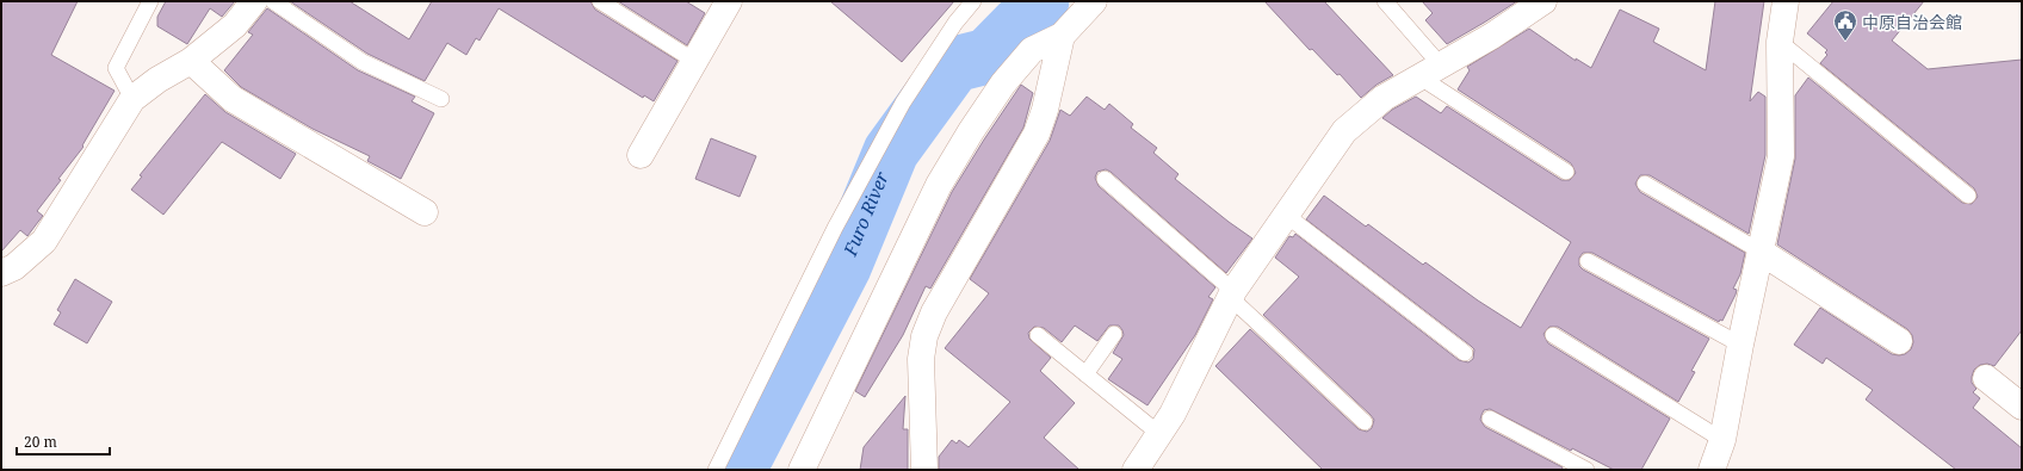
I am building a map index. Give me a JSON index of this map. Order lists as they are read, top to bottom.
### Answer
{
  "water": ["Furo River"],
  "places": {
    "public building": ["中原自治会館"]
  },
  "scale_bar": "20 m"
}
